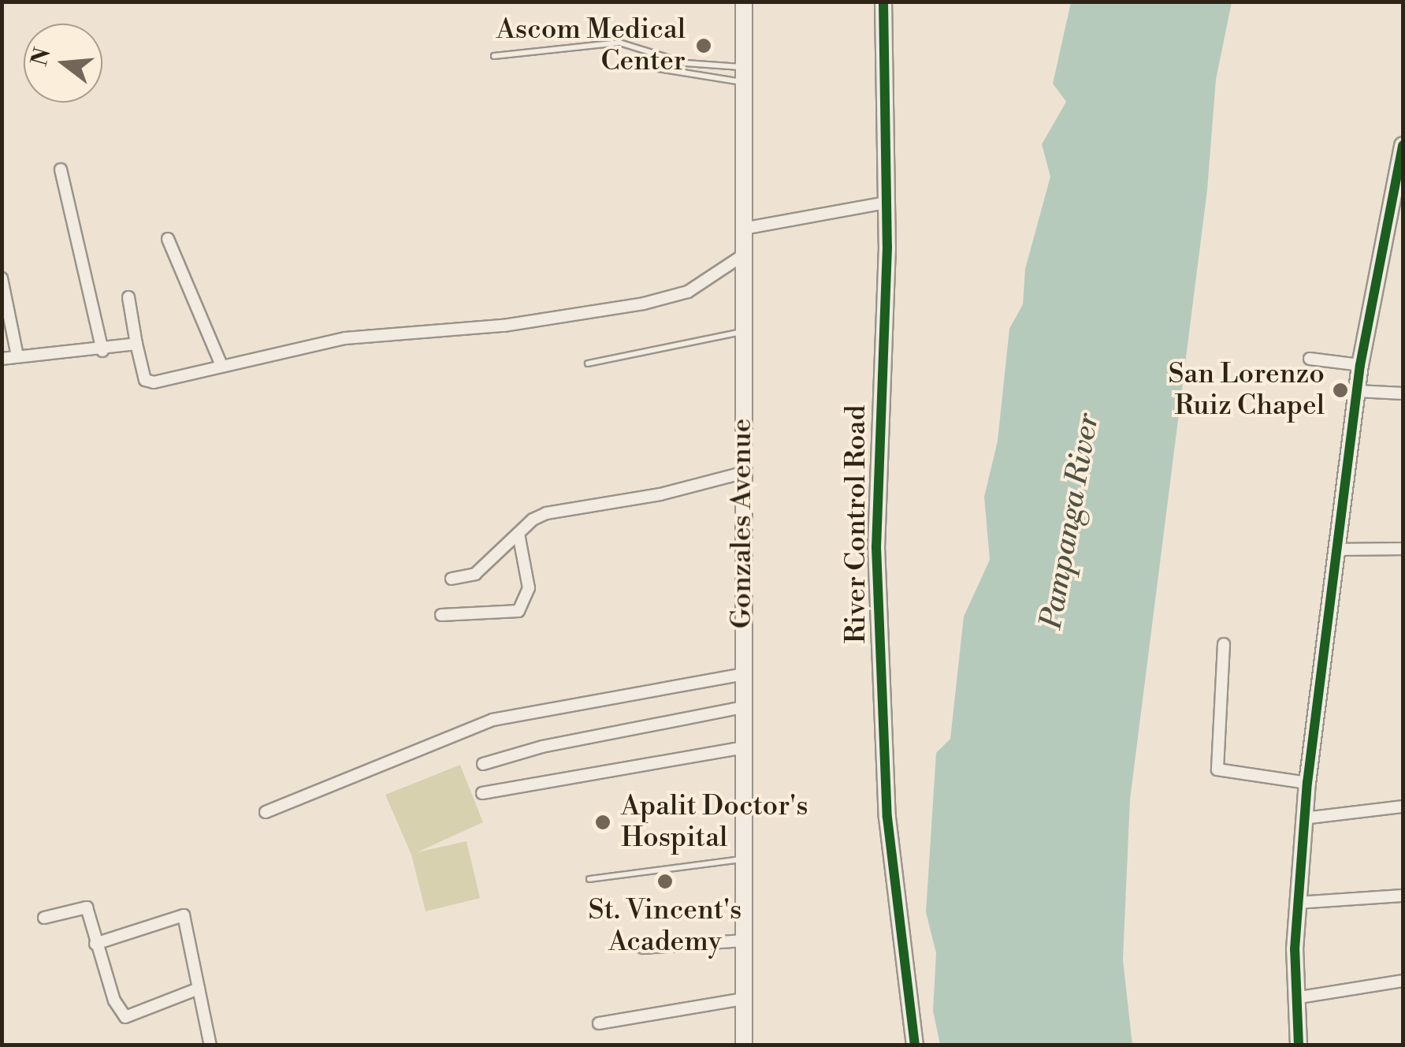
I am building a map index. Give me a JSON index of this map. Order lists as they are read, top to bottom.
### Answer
{
  "streets": {
    "street": ["Gonzales Avenue", "River Control Road"]
  },
  "water": ["Pampanga River"],
  "places": [
    "Ascom Medical Center",
    "San Lorenzo Ruiz Chapel",
    "Apalit Doctor's Hospital",
    "St. Vincent's Academy"
  ],
  "north": "left"
}
